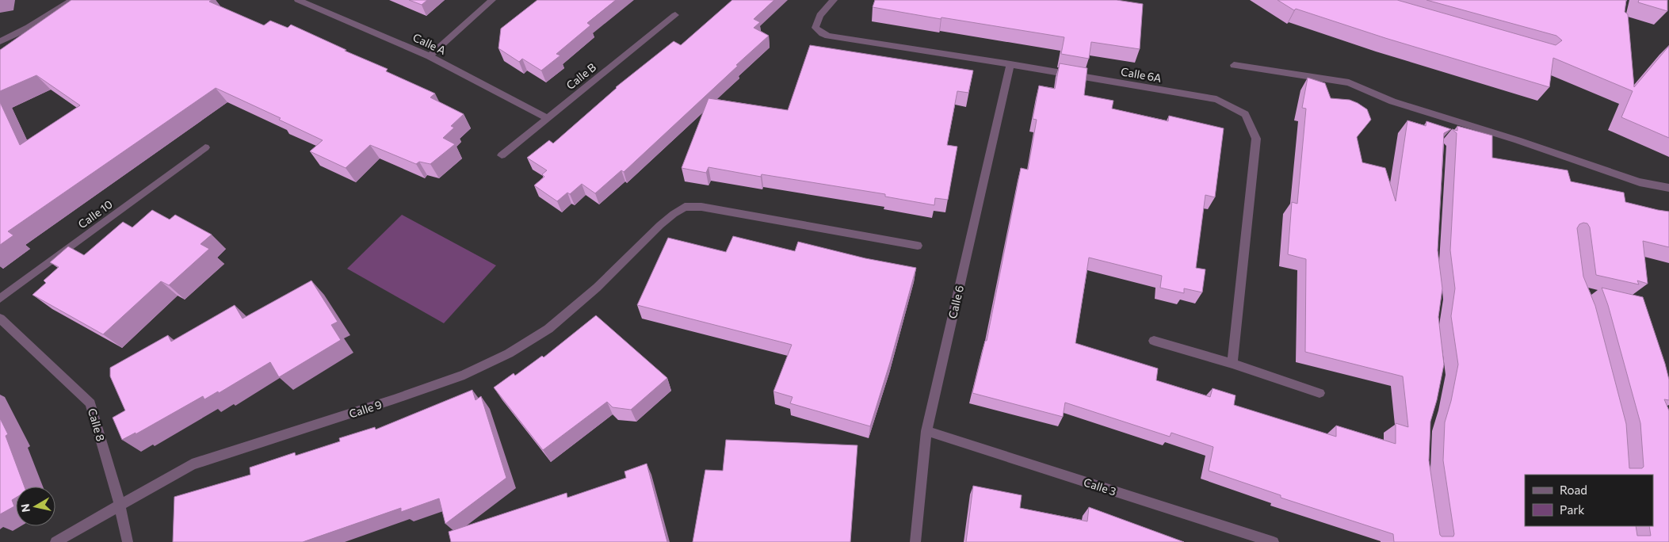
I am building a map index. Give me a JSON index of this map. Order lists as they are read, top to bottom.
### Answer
{
  "streets": {
    "street": [
      "Calle A",
      "Calle 6A",
      "Calle B",
      "Calle 10",
      "Calle 6",
      "Calle 9",
      "Calle 8",
      "Calle 3"
    ]
  },
  "crossings": [
    ["Calle A", "Calle B"],
    ["Calle 6A", "Calle 6"],
    ["Calle 6", "Calle 3"],
    ["Calle 9", "Calle 8"]
  ],
  "legend": ["Road", "Park"],
  "north": "left"
}
